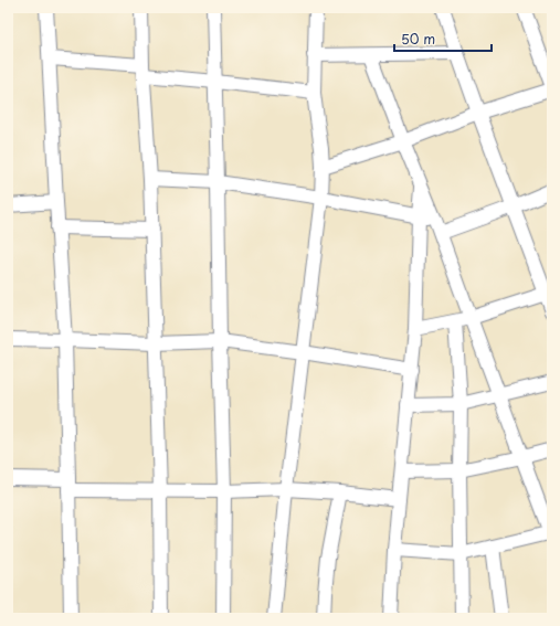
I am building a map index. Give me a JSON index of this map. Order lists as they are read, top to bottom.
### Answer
{
  "scale_bar": "50 m"
}
